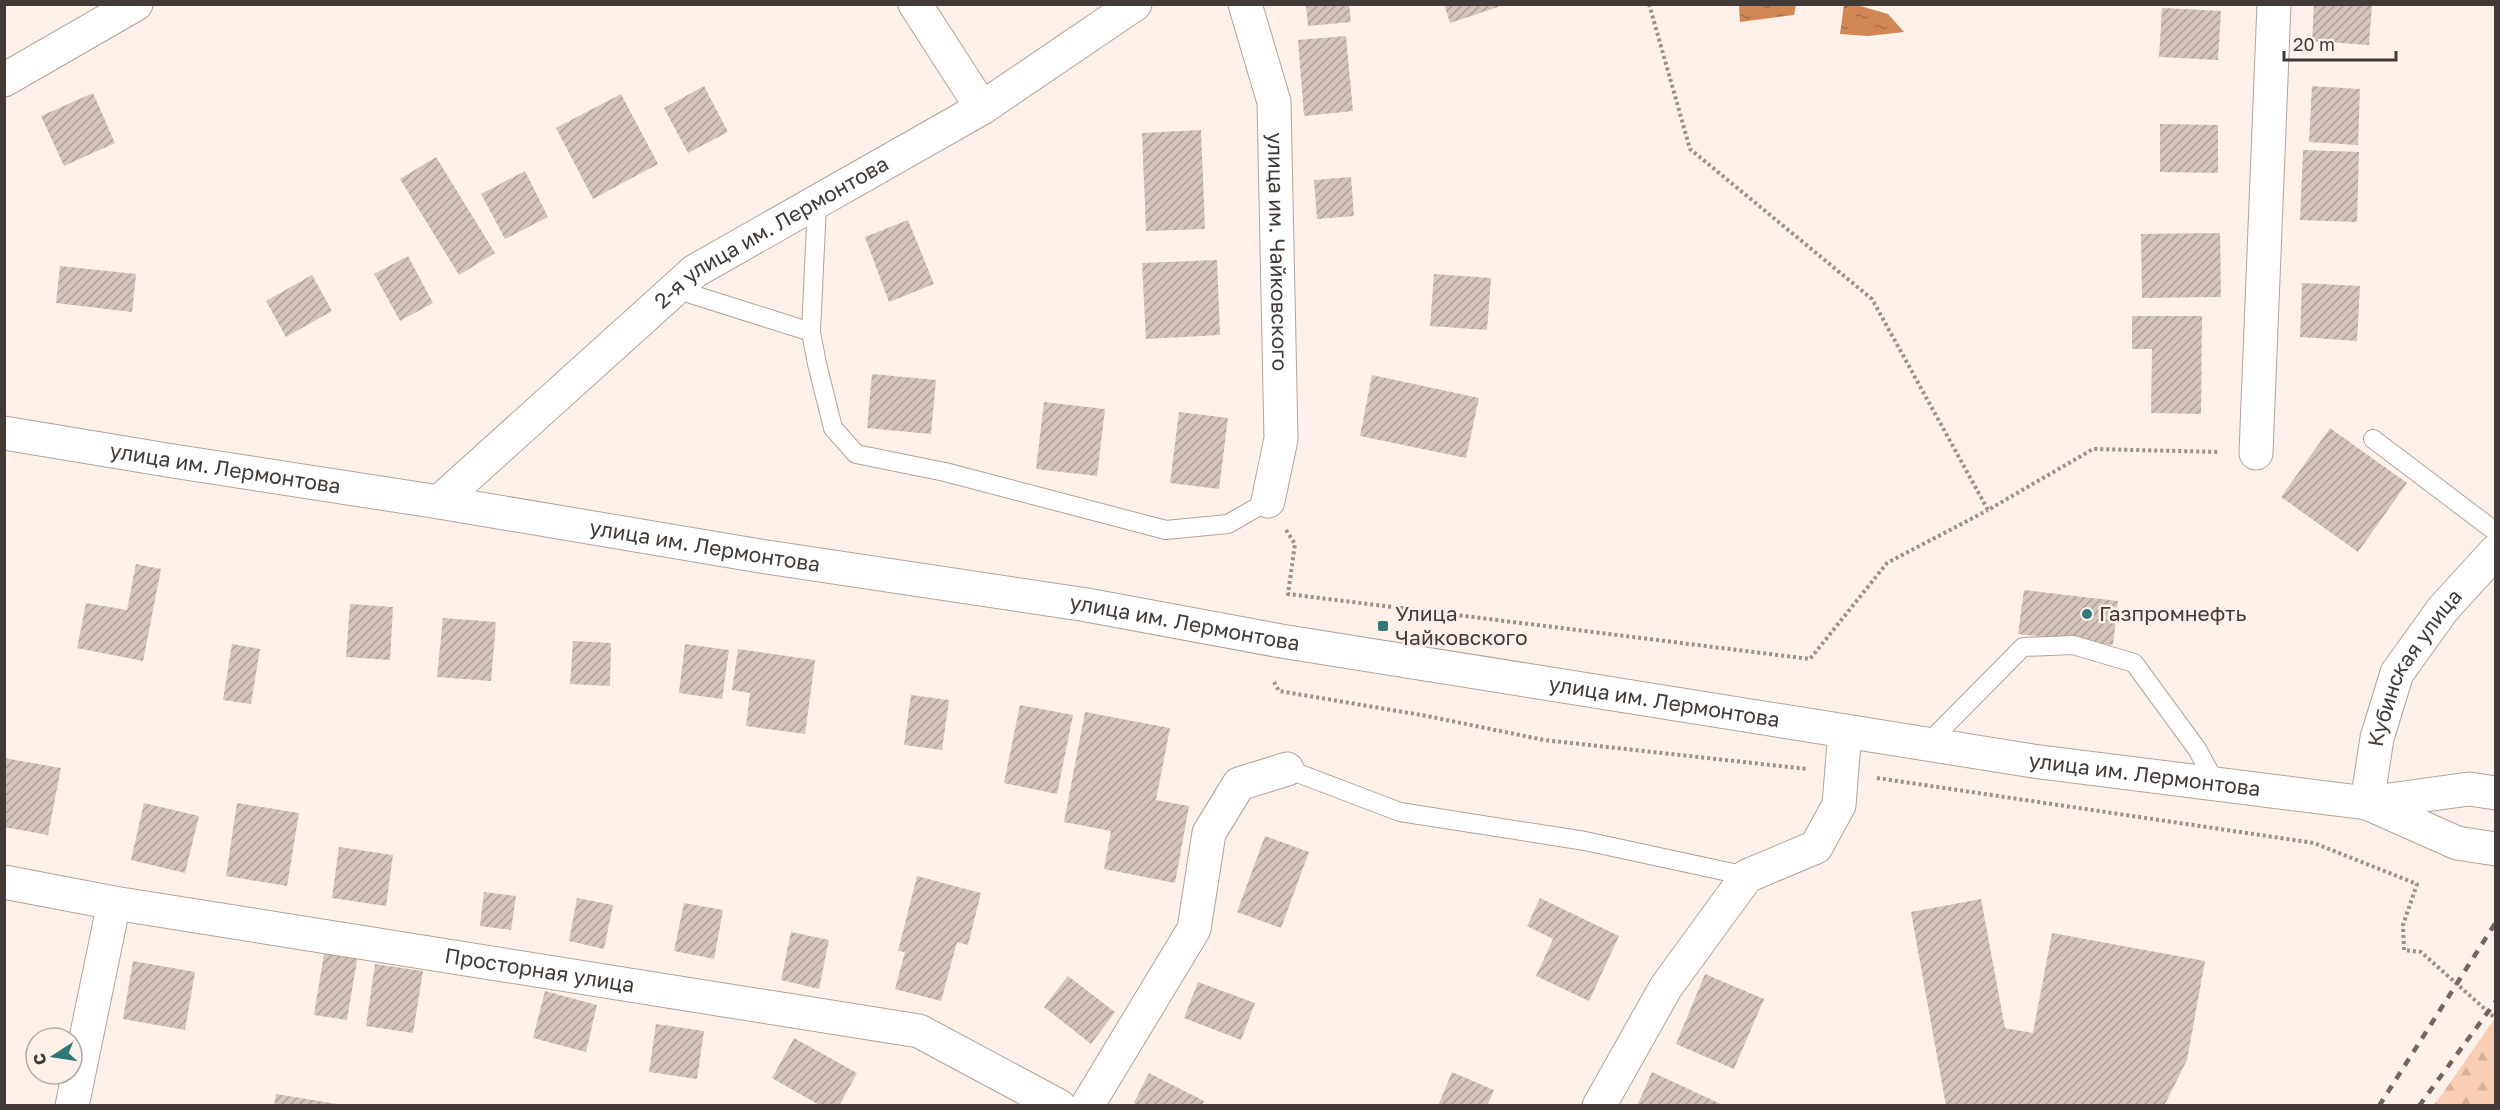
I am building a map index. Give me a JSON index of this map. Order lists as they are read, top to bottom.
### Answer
{
  "streets": {
    "main road": [
      "2-я улица им. Лермонтова",
      "улица им. Чайковского",
      "улица им. Лермонтова",
      "Кубинская улица",
      "Просторная улица"
    ]
  },
  "crossings": [
    ["2-я улица им. Лермонтова", "улица им. Лермонтова"],
    ["улица им. Лермонтова", "Кубинская улица"]
  ],
  "places": {
    "other": ["Газпромнефть"],
    "transit": ["Улица Чайковского"]
  },
  "scale_bar": "20 m",
  "north": "left"
}
